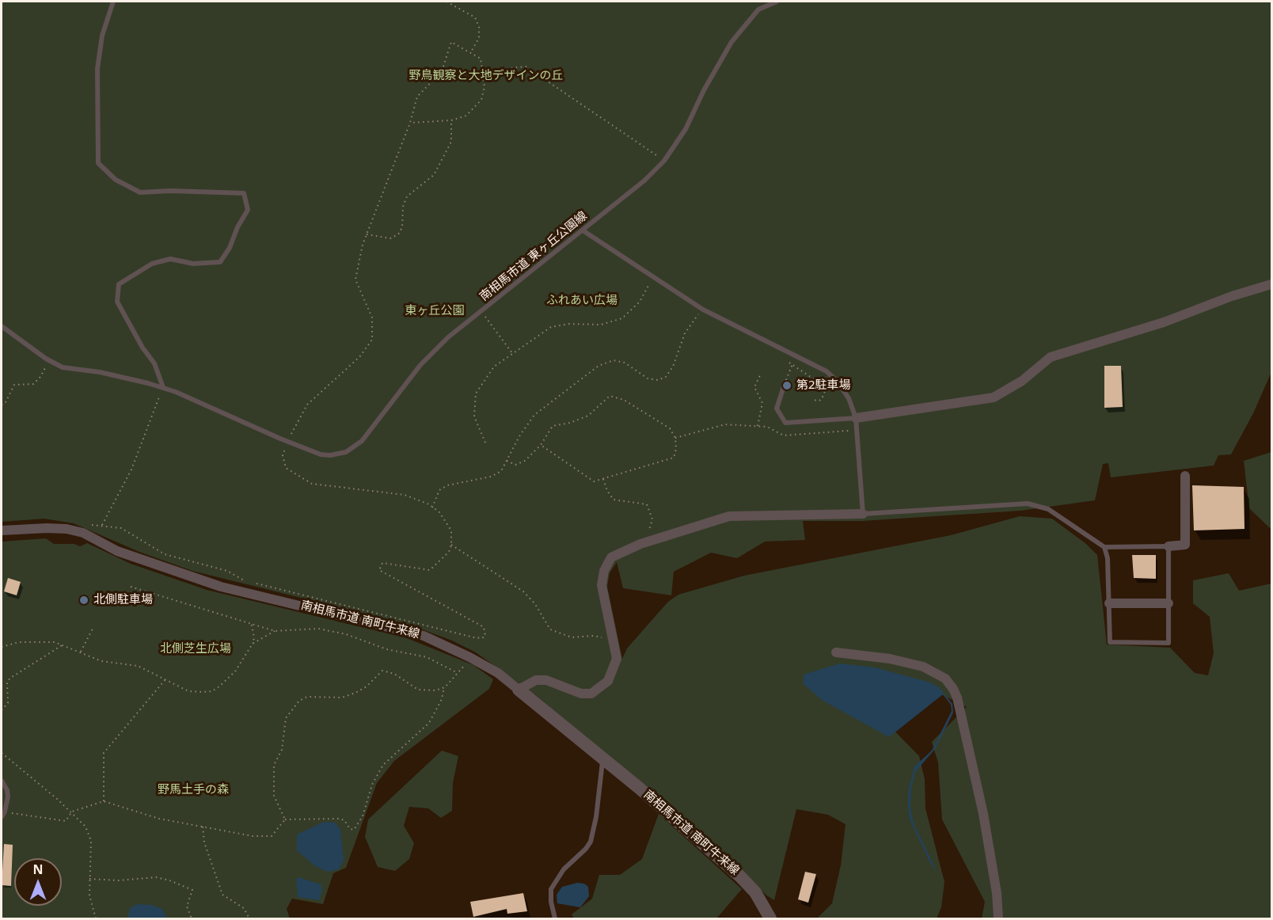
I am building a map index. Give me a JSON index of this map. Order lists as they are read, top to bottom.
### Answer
{
  "streets": {
    "street": ["南相馬市道 南町牛来線"],
    "lane": ["南相馬市道 東ヶ丘公園線"]
  },
  "parks": [
    "野鳥観察と大地デザインの丘",
    "ふれあい広場",
    "東ヶ丘公園",
    "北側芝生広場",
    "野馬土手の森"
  ],
  "places": ["第2駐車場", "北側駐車場"],
  "north": "top"
}
